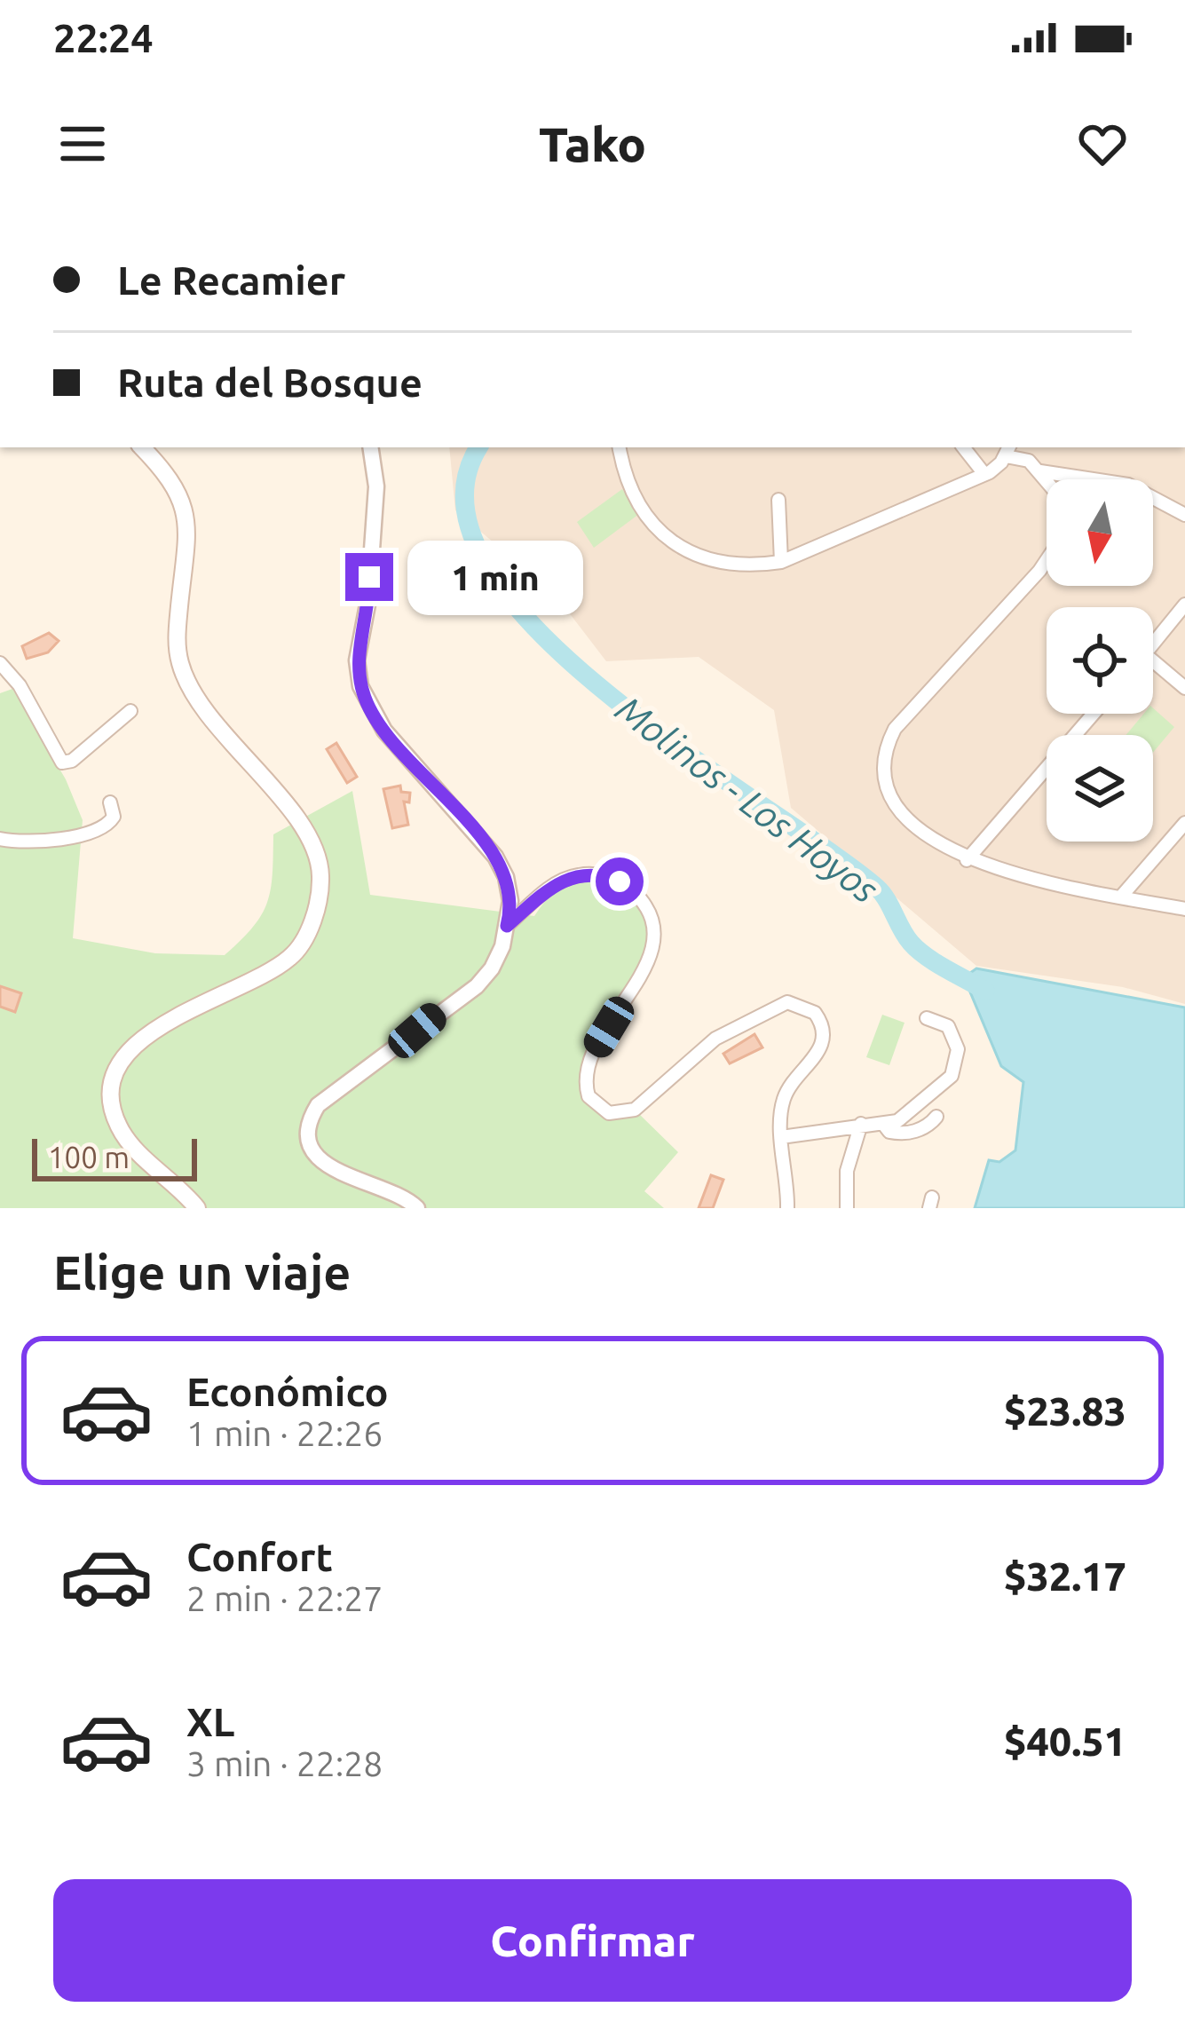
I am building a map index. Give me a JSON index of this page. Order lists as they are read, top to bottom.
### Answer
{
  "water": ["Molinos - Los Hoyos"],
  "scale_bar": "100 m",
  "north": "bottom",
  "page": {
    "status": "22:24",
    "header": "Tako",
    "banner": ["Le Recamier", "Ruta del Bosque"],
    "bubble": "1 min",
    "scale": "100 m",
    "heading": "Elige un viaje",
    "list": [
      {
        "name": "Económico",
        "note": "1 min · 22:26",
        "value": "$23.83"
      },
      {
        "name": "Confort",
        "note": "2 min · 22:27",
        "value": "$32.17"
      },
      {
        "name": "XL",
        "note": "3 min · 22:28",
        "value": "$40.51"
      }
    ],
    "buttons": "Confirmar"
  }
}
